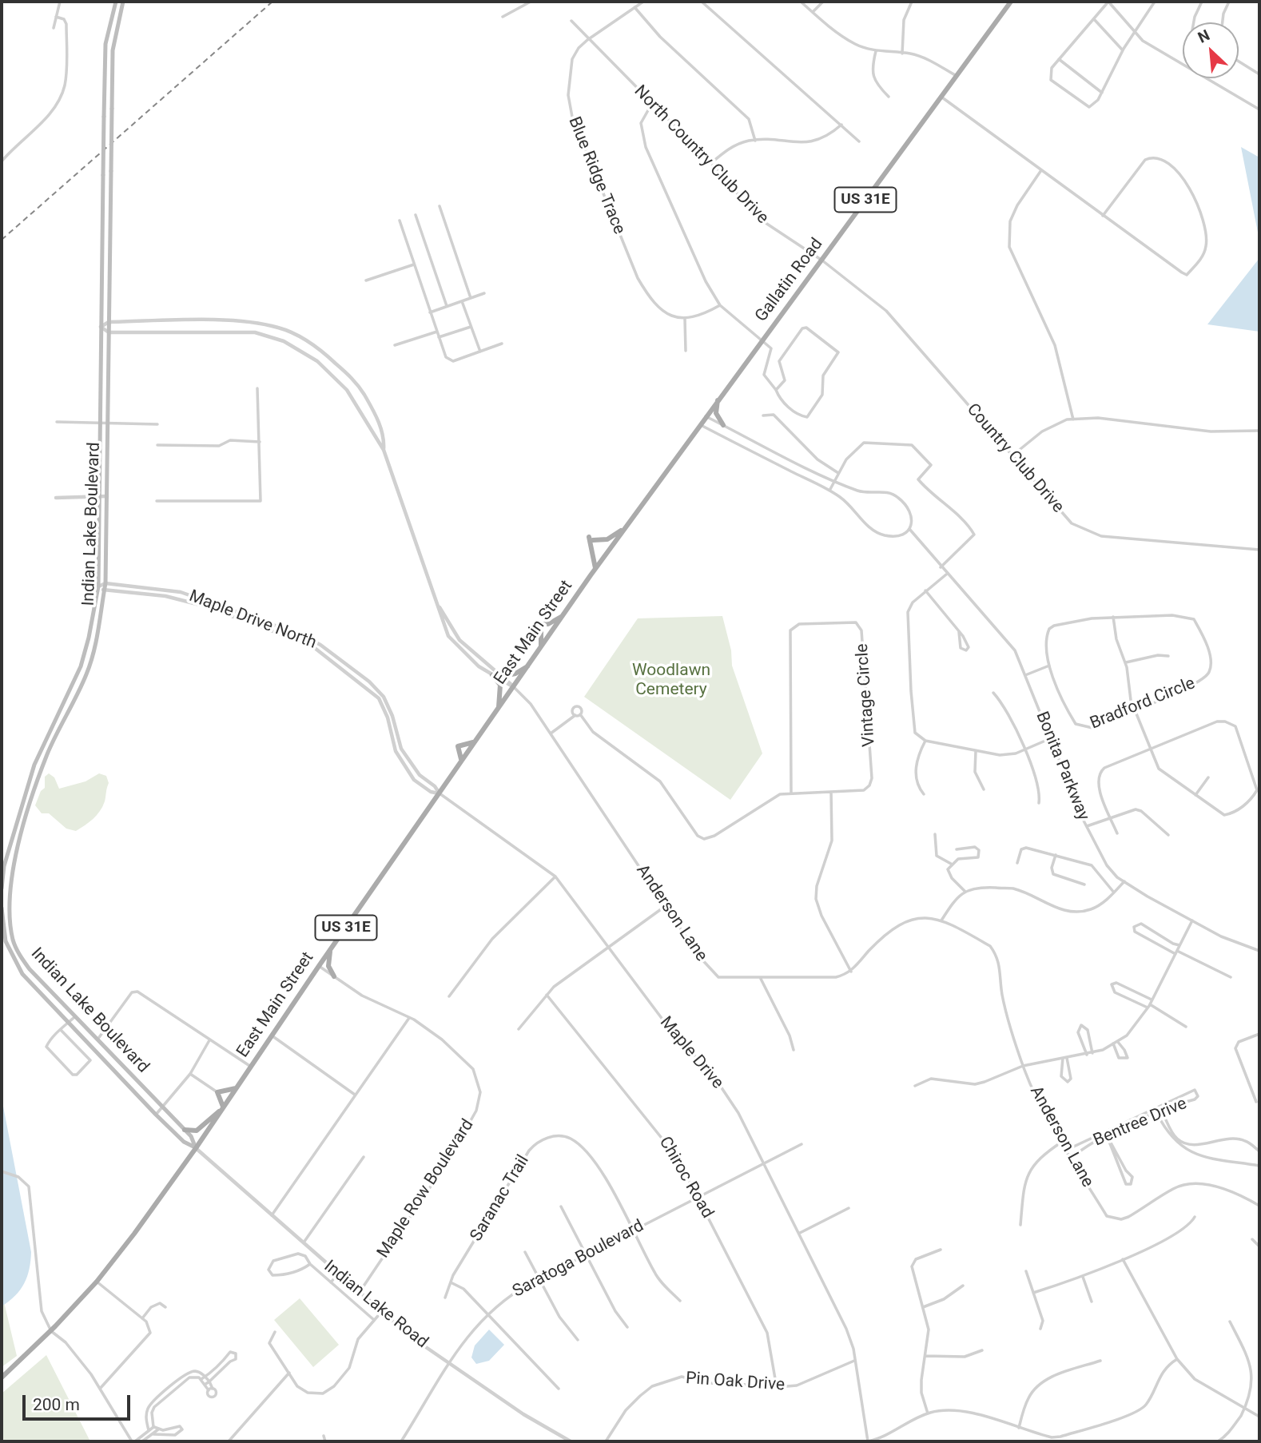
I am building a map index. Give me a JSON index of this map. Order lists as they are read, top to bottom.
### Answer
{
  "streets": {
    "main road": [
      "US 31E",
      "Gallatin Road",
      "Indian Lake Boulevard",
      "East Main Street"
    ],
    "street": [
      "North Country Club Drive",
      "Blue Ridge Trace",
      "Country Club Drive",
      "Maple Drive North",
      "Vintage Circle",
      "Bradford Circle",
      "Bonita Parkway",
      "Anderson Lane",
      "Maple Drive",
      "Bentree Drive",
      "Chiroc Road",
      "Maple Row Boulevard",
      "Saranac Trail",
      "Saratoga Boulevard",
      "Indian Lake Road",
      "Pin Oak Drive"
    ]
  },
  "crossings": [
    ["North Country Club Drive", "Blue Ridge Trace"],
    ["North Country Club Drive", "Gallatin Road"],
    ["North Country Club Drive", "Country Club Drive"],
    ["Gallatin Road", "Country Club Drive"],
    ["Gallatin Road", "East Main Street"],
    ["Gallatin Road", "Bonita Parkway"],
    ["Indian Lake Boulevard", "Maple Drive North"],
    ["Indian Lake Boulevard", "East Main Street"],
    ["Indian Lake Boulevard", "Indian Lake Road"],
    ["Maple Drive North", "East Main Street"],
    ["Maple Drive North", "Maple Drive"],
    ["East Main Street", "Anderson Lane"],
    ["East Main Street", "Maple Drive"],
    ["East Main Street", "Maple Row Boulevard"],
    ["East Main Street", "Indian Lake Road"],
    ["Anderson Lane", "Bentree Drive"],
    ["Maple Drive", "Saratoga Boulevard"],
    ["Maple Drive", "Pin Oak Drive"],
    ["Chiroc Road", "Saratoga Boulevard"],
    ["Chiroc Road", "Pin Oak Drive"],
    ["Maple Row Boulevard", "Indian Lake Road"],
    ["Saranac Trail", "Saratoga Boulevard"],
    ["Saratoga Boulevard", "Indian Lake Road"]
  ],
  "parks": ["Woodlawn Cemetery"],
  "scale_bar": "200 m",
  "north": "top left"
}
